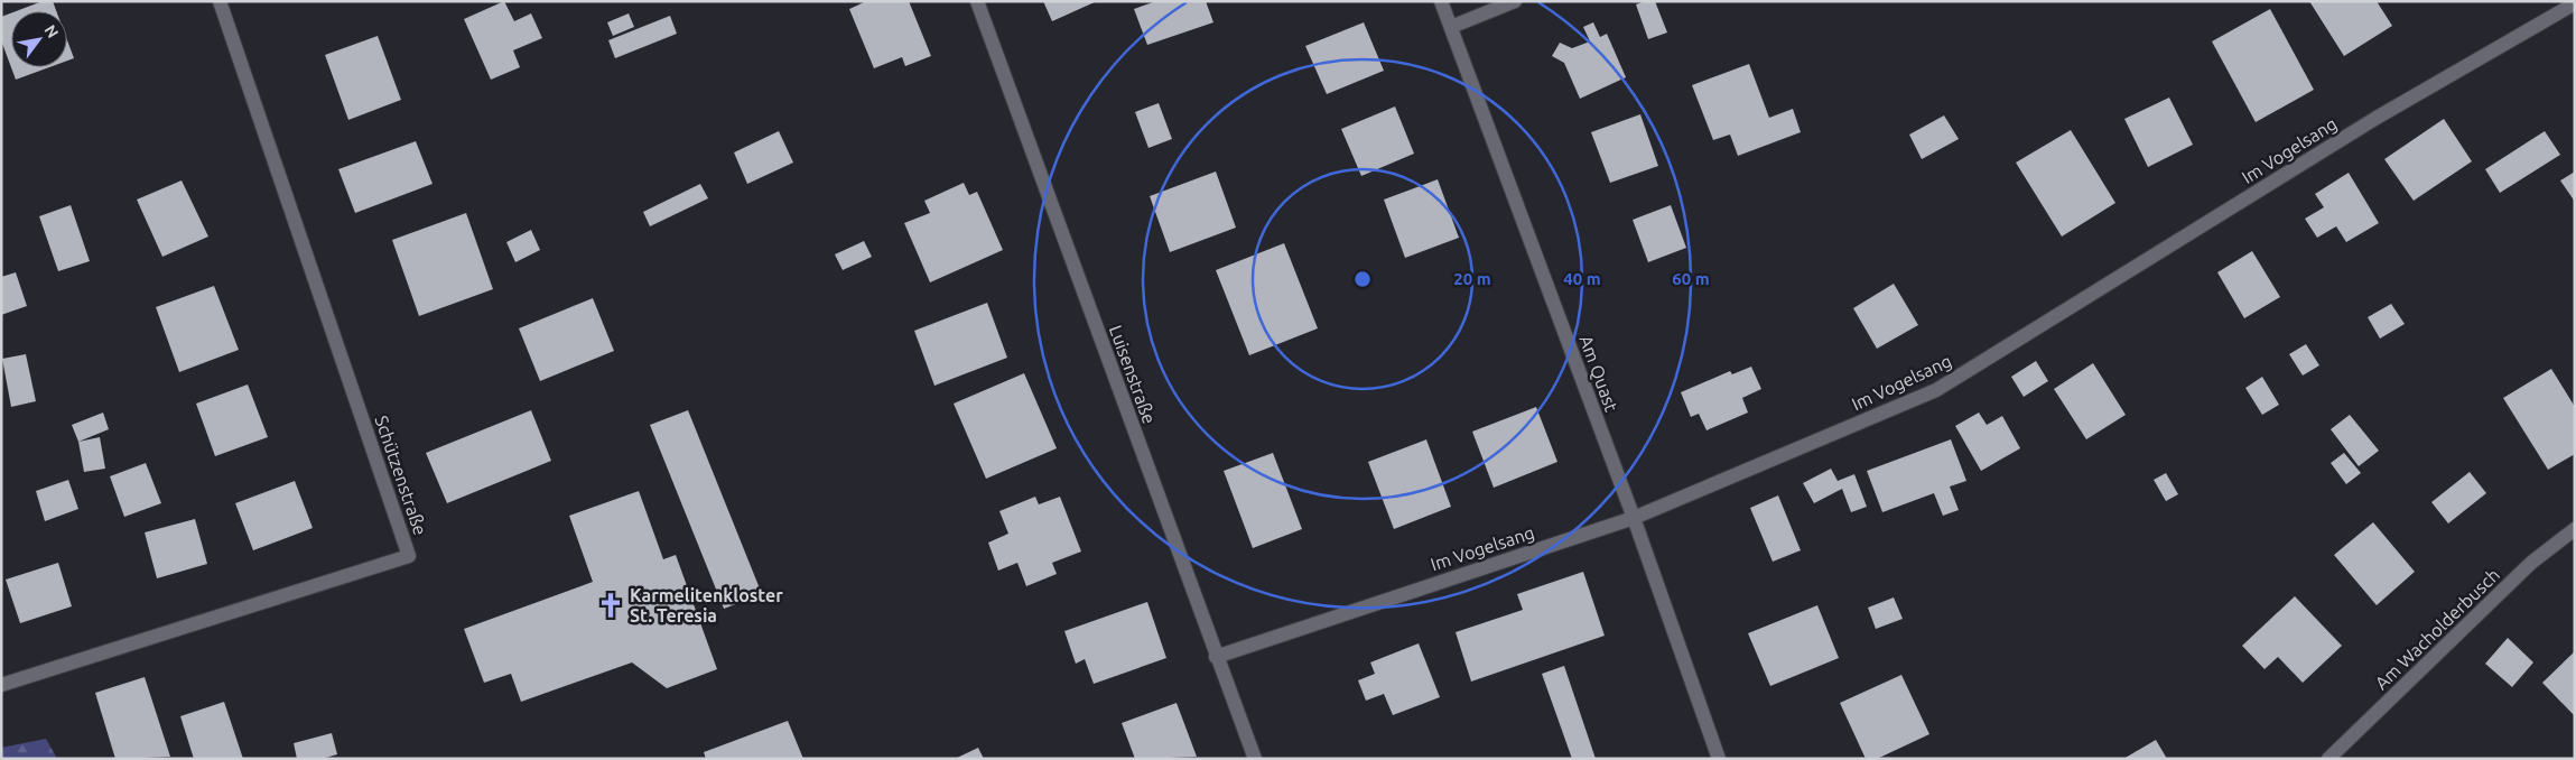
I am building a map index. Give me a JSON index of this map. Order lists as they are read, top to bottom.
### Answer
{
  "streets": {
    "street": [
      "Im Vogelsang",
      "Am Quast",
      "Luisenstraße",
      "Schützenstraße",
      "Am Wacholderbusch"
    ]
  },
  "crossings": [
    ["Im Vogelsang", "Am Quast"],
    ["Im Vogelsang", "Luisenstraße"]
  ],
  "places": {
    "church": ["Karmelitenkloster St. Teresia"]
  },
  "north": "top right",
  "rings": ["20 m", "40 m", "60 m"]
}
